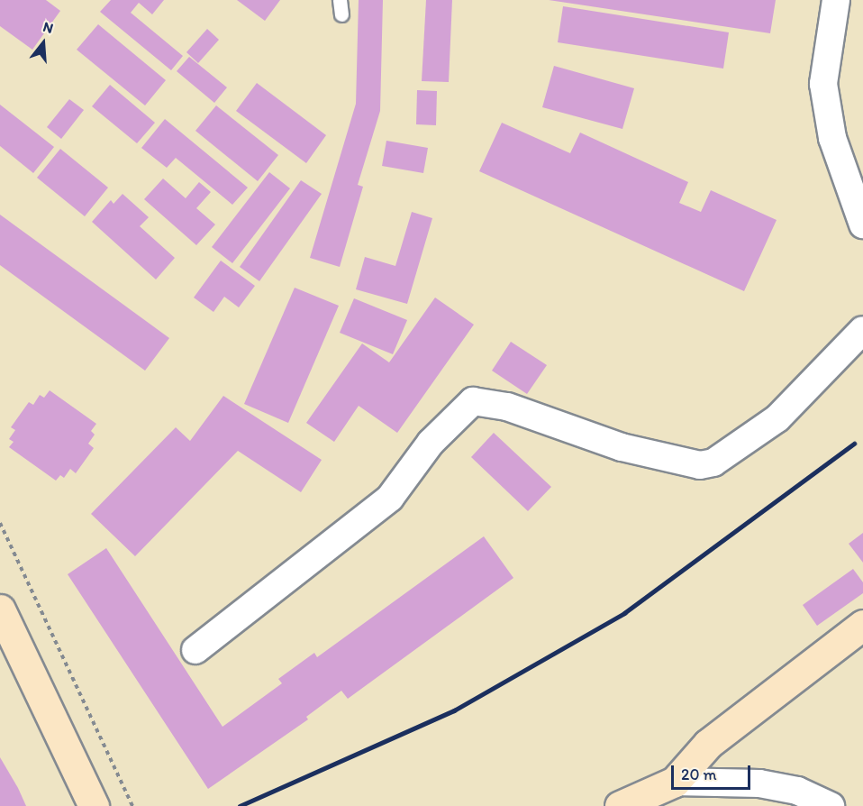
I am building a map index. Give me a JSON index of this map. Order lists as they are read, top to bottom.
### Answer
{
  "scale_bar": "20 m",
  "north": "top"
}
